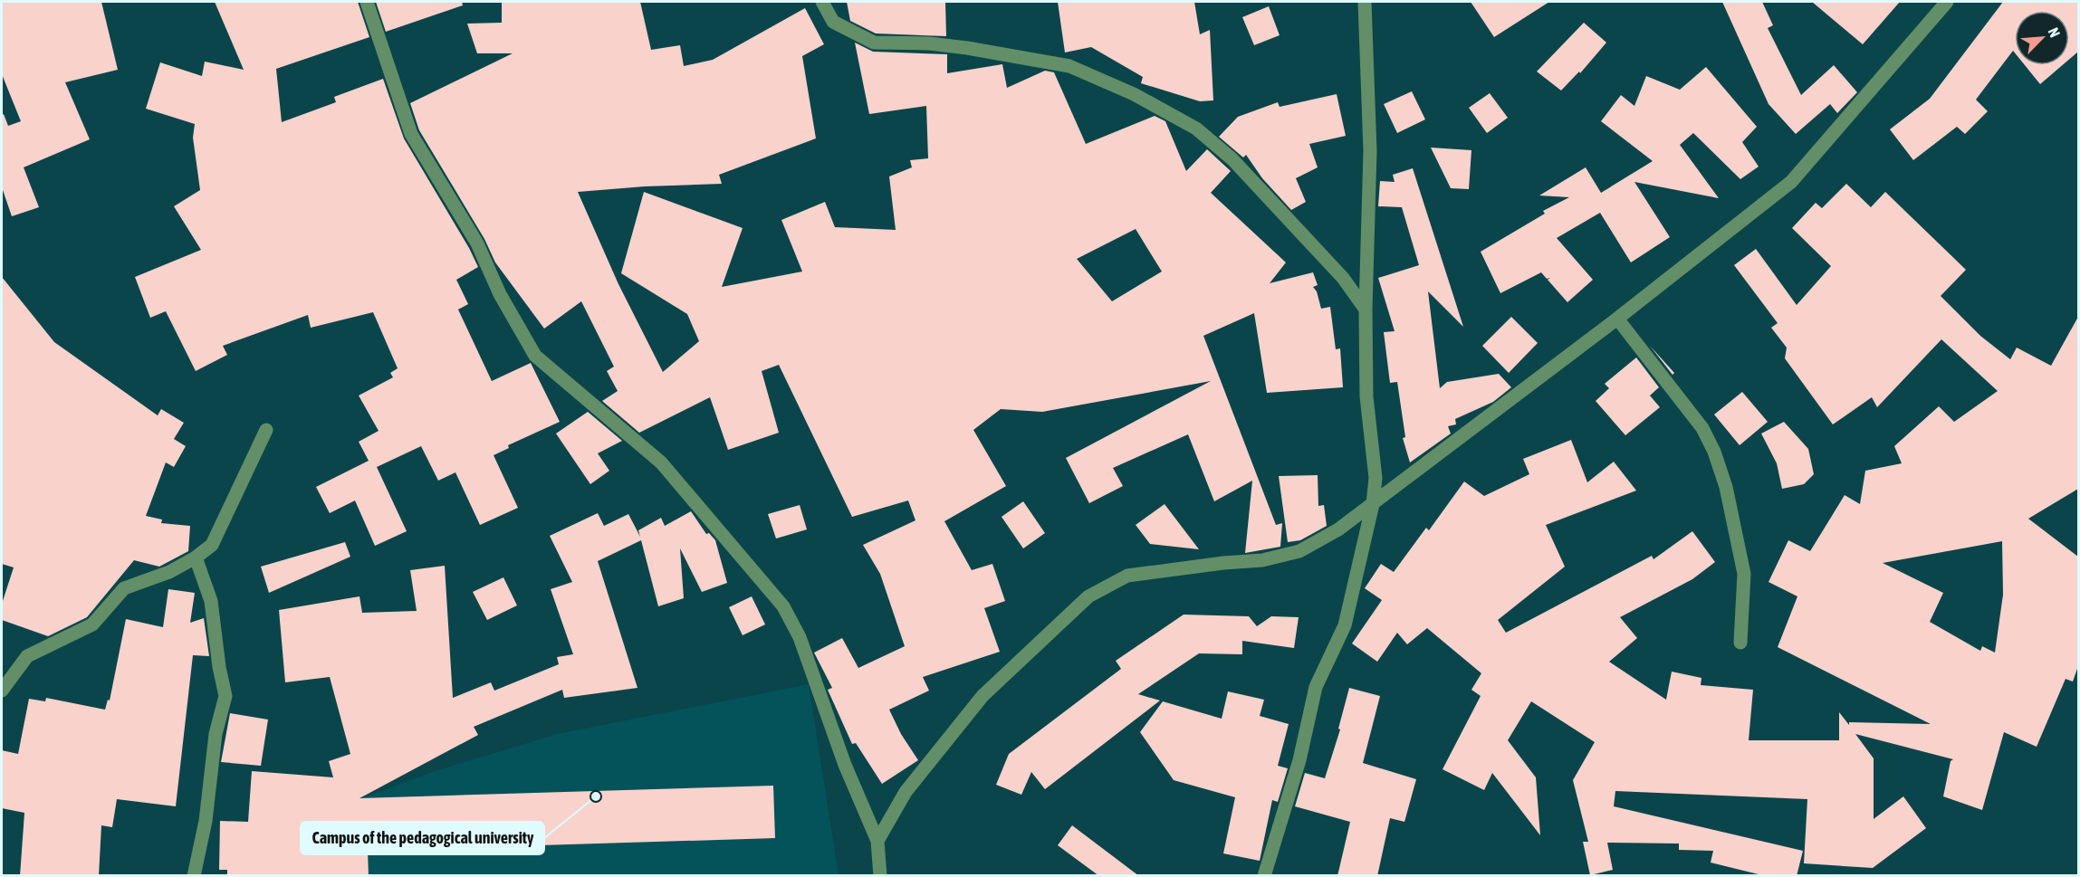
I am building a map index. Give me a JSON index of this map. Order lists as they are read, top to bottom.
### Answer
{
  "places": ["Campus of the pedagogical university"],
  "north": "top right"
}
